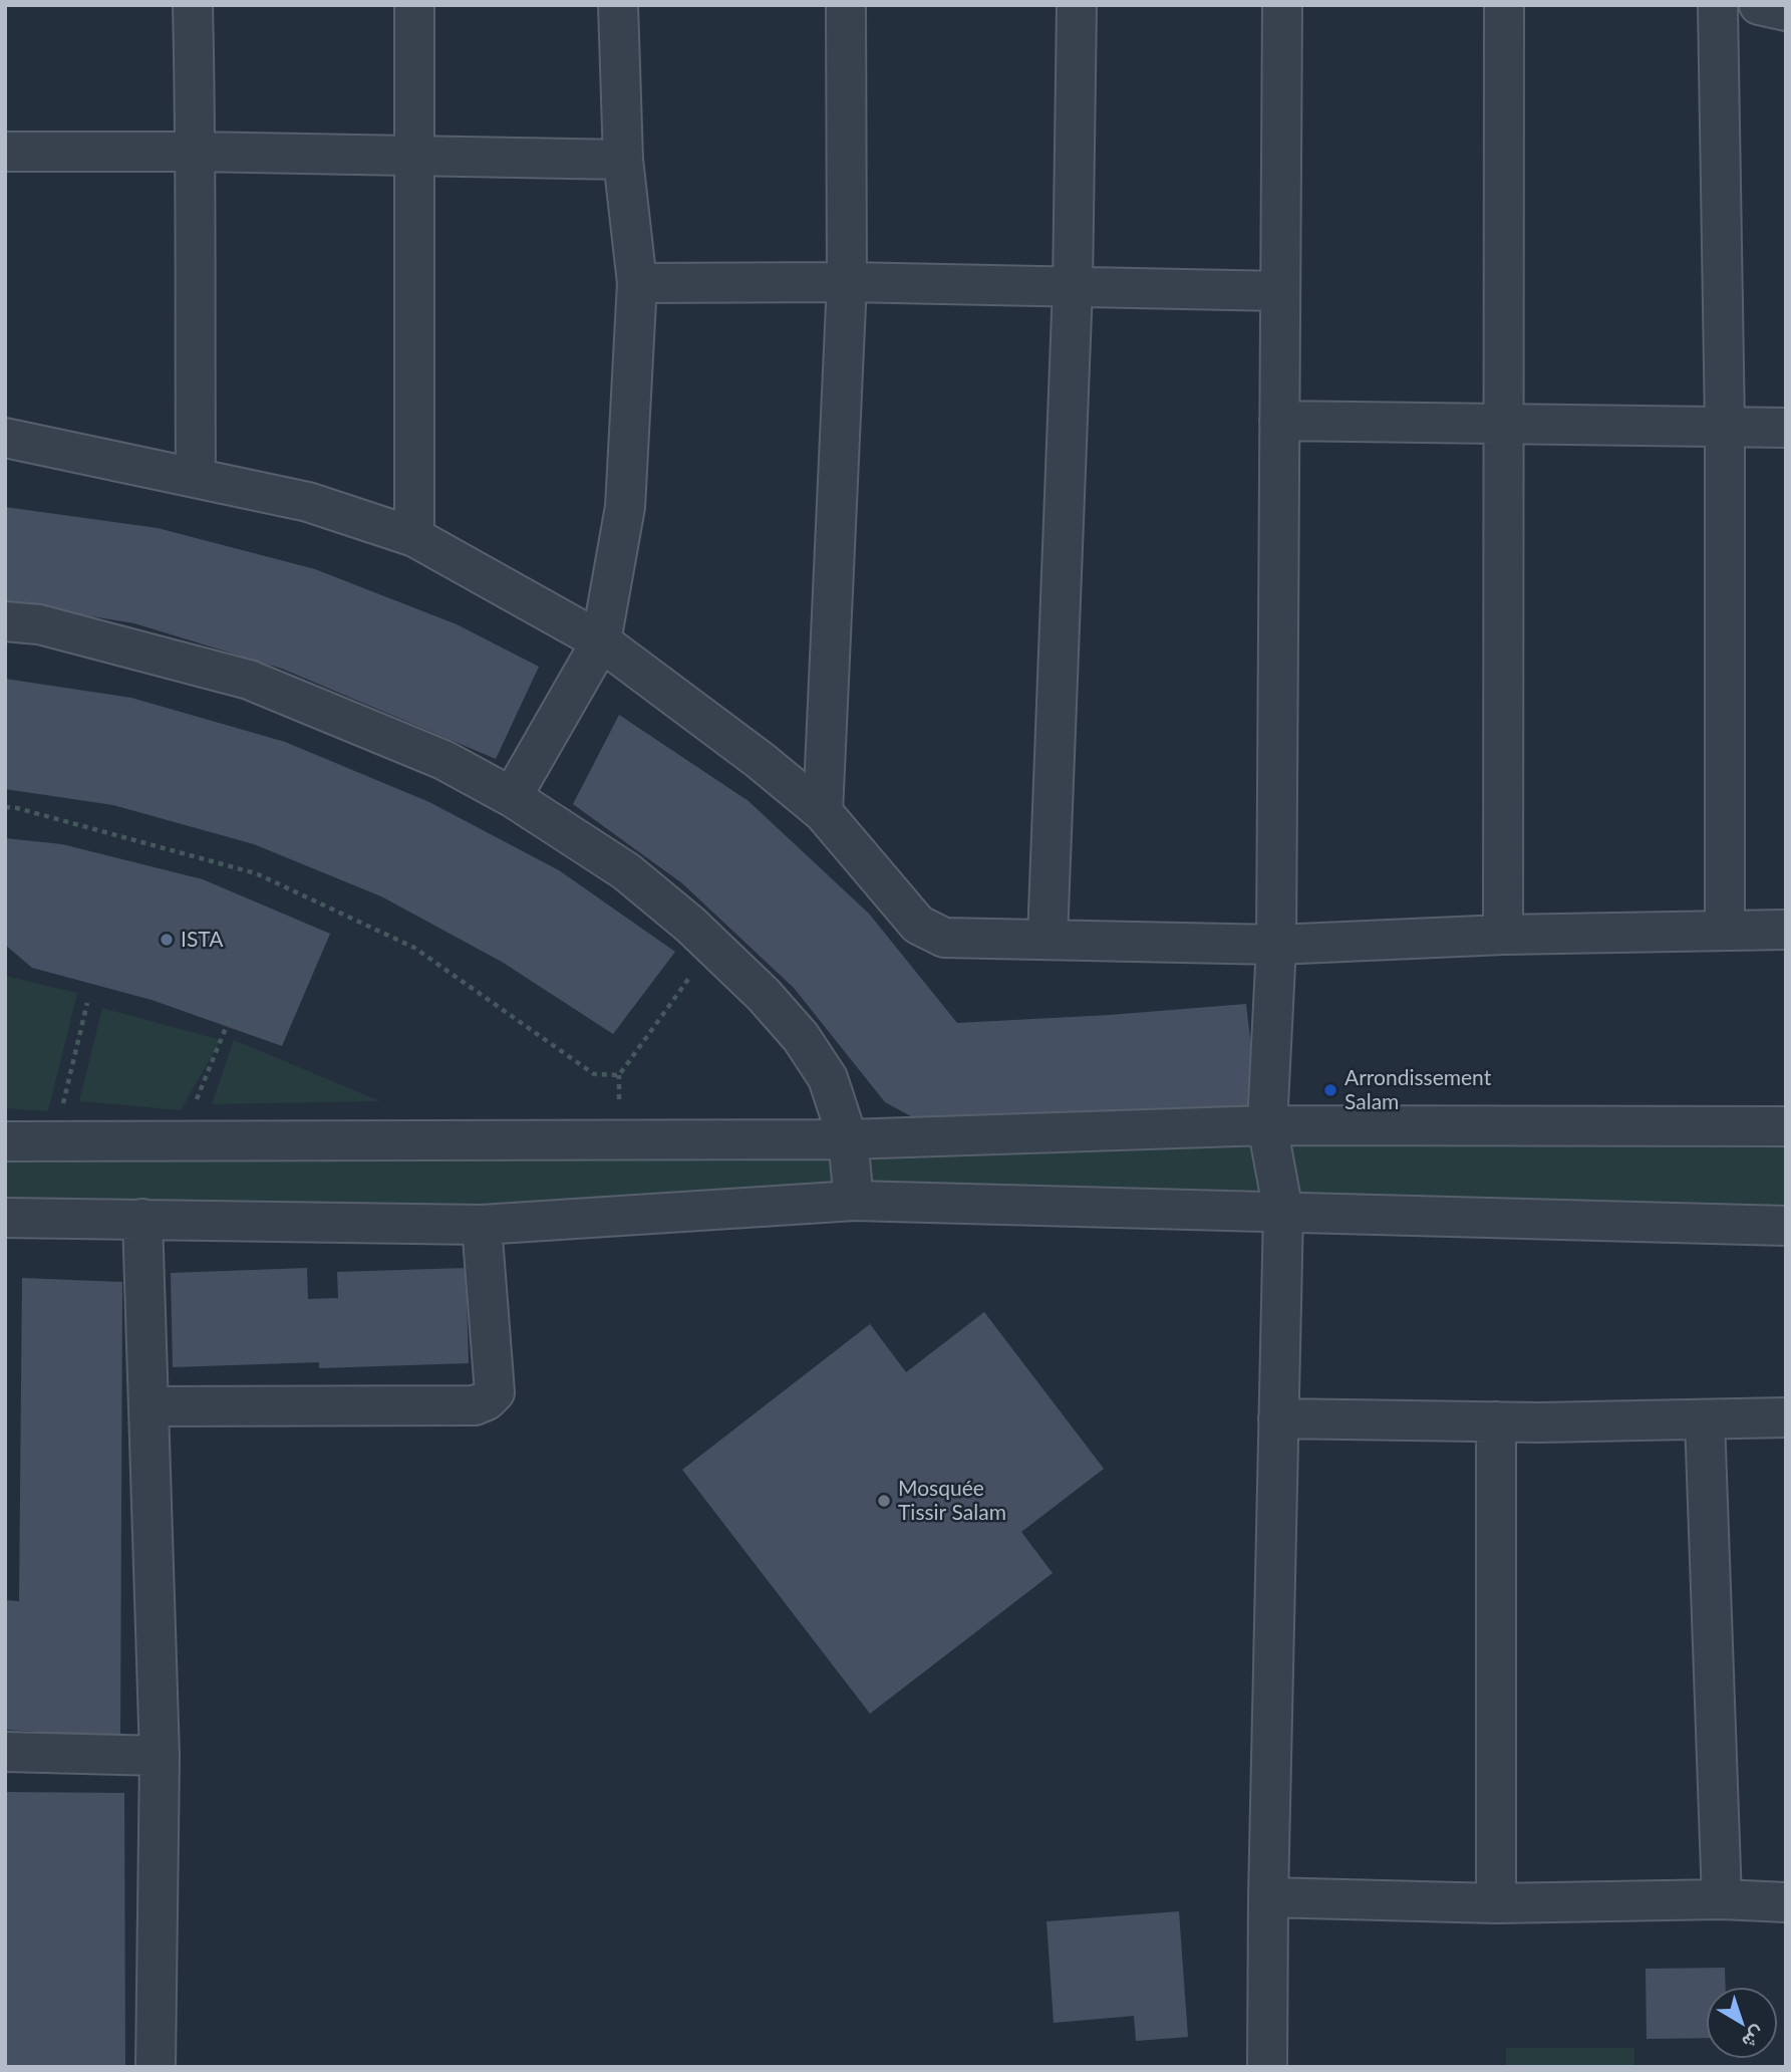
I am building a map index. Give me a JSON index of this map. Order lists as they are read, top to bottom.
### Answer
{
  "places": ["ISTA", "Arrondissement Salam", "Mosquée Tissir Salam"],
  "north": "bottom right"
}
